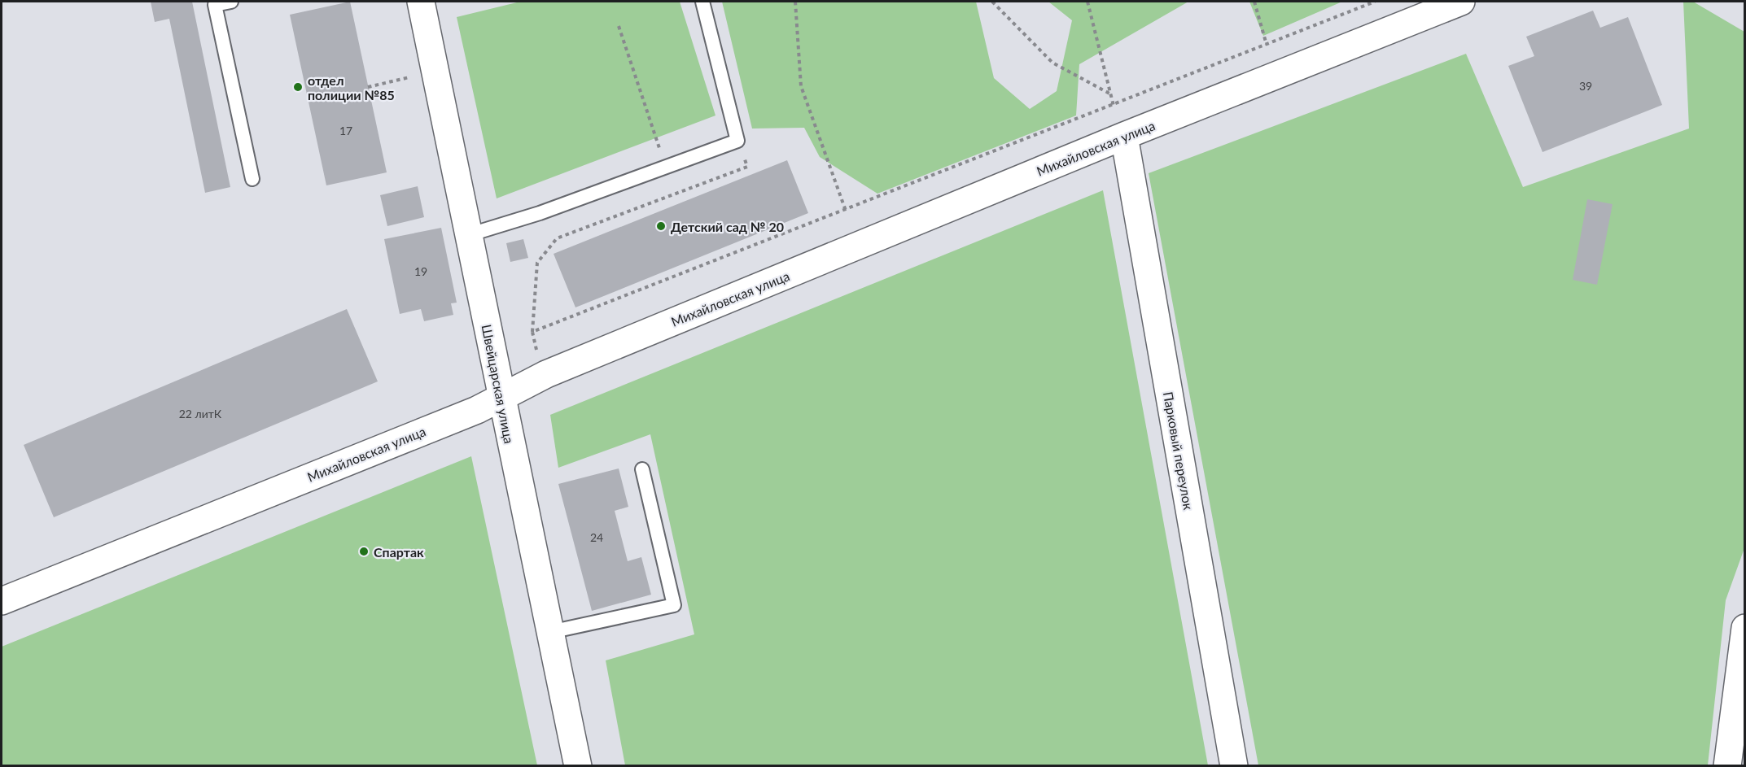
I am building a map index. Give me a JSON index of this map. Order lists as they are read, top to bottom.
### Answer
{
  "streets": {
    "street": ["Михайловская улица", "Швейцарская улица", "Парковый переулок"]
  },
  "crossings": [
    ["Михайловская улица", "Швейцарская улица"],
    ["Михайловская улица", "Парковый переулок"]
  ],
  "places": ["отдел полиции №85", "Детский сад № 20", "Спартак"],
  "house_numbers": [
    "39",
    "17",
    "19",
    "22 литК",
    "24"
  ]
}
